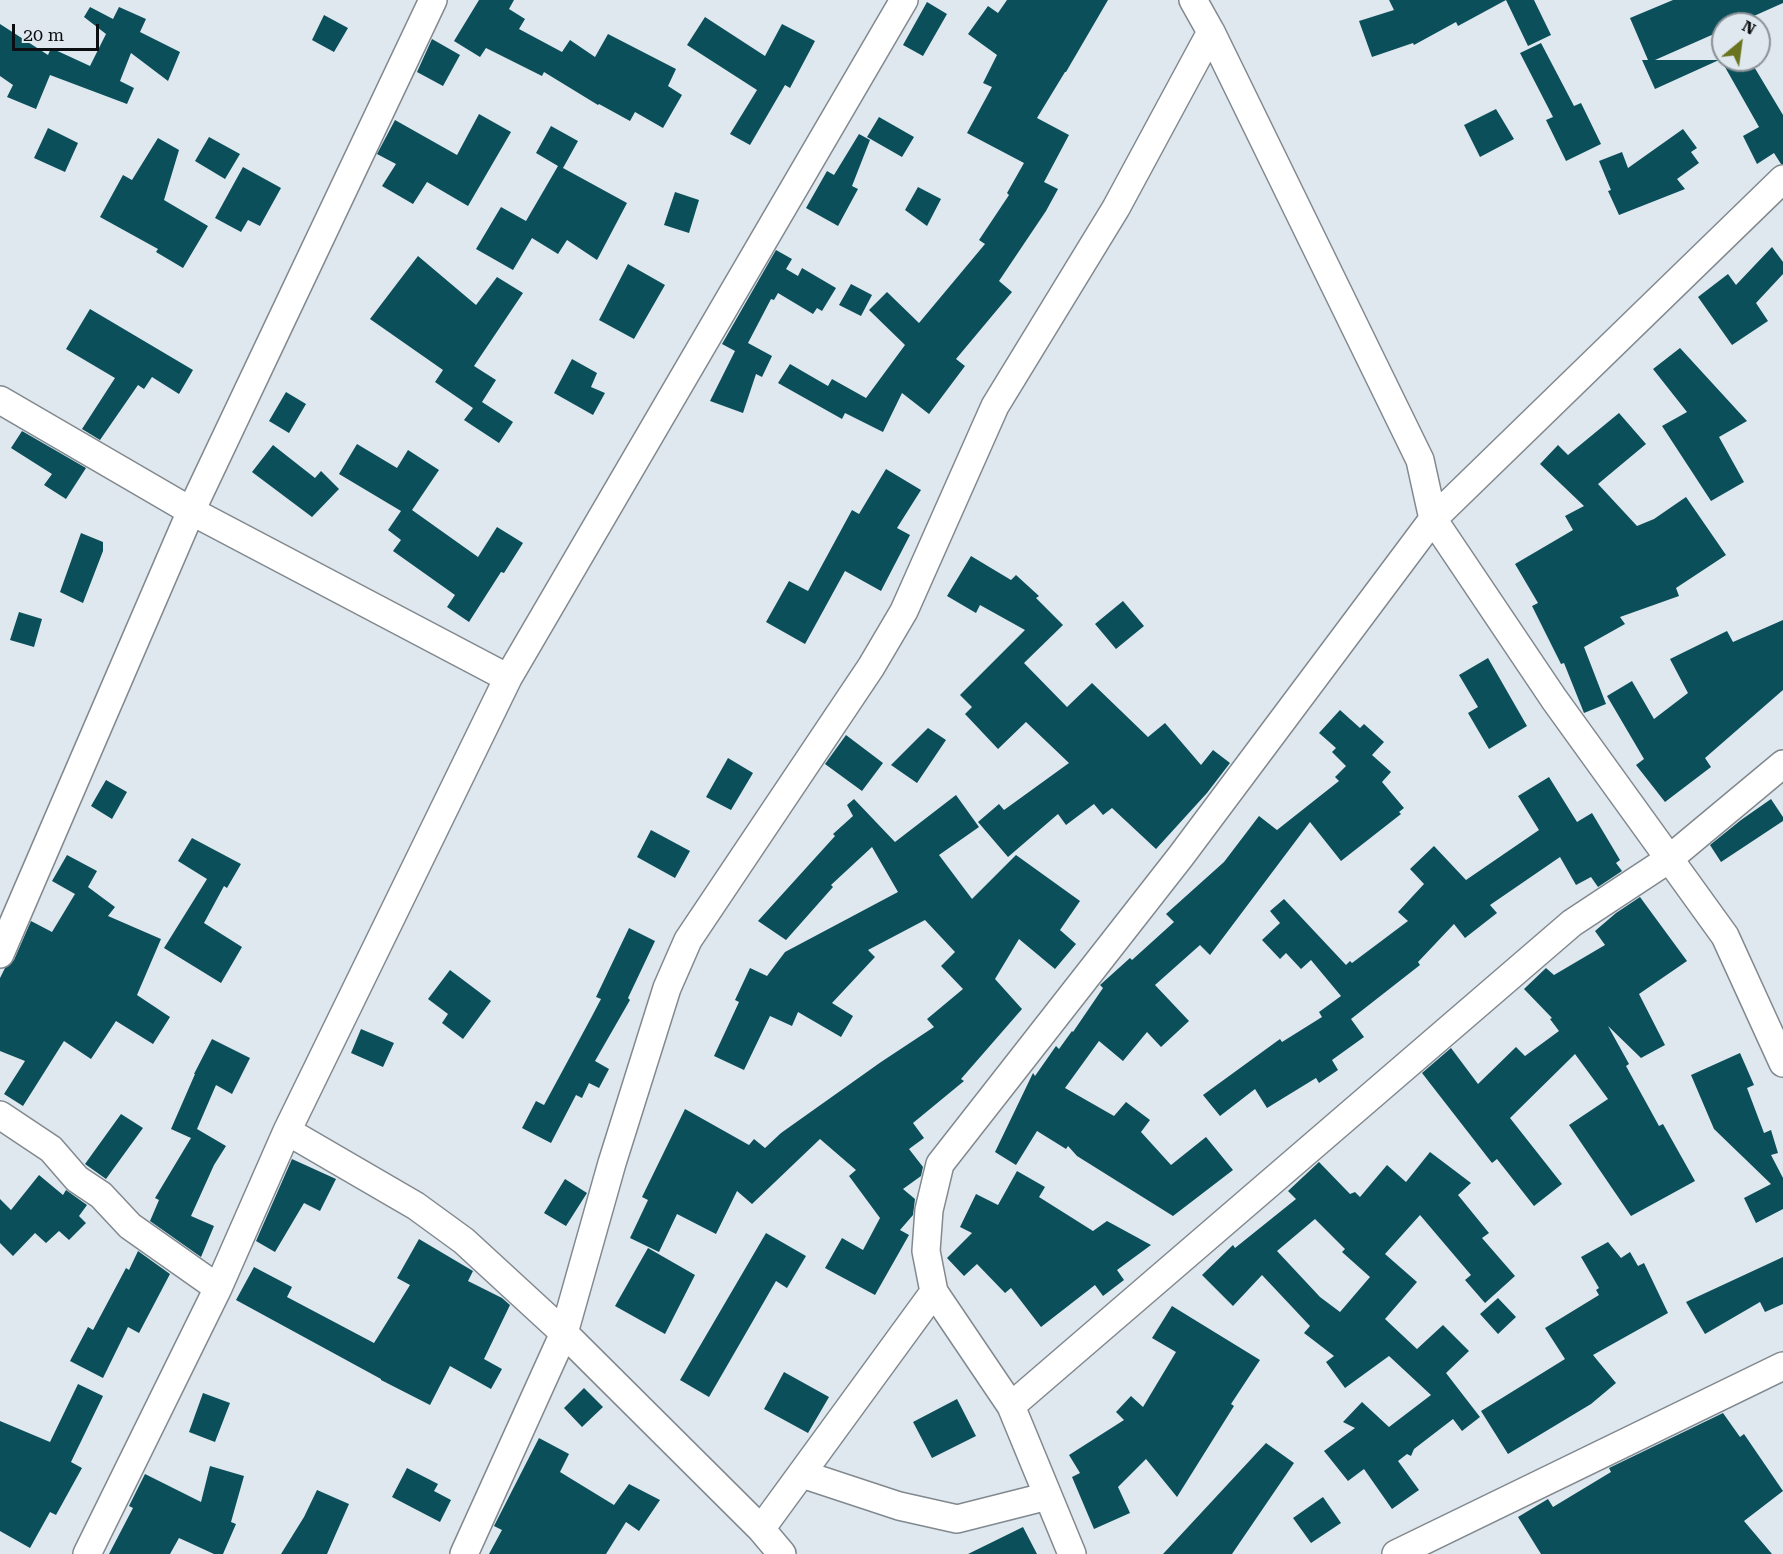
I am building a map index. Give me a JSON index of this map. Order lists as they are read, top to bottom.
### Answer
{
  "scale_bar": "20 m",
  "north": "top right"
}
